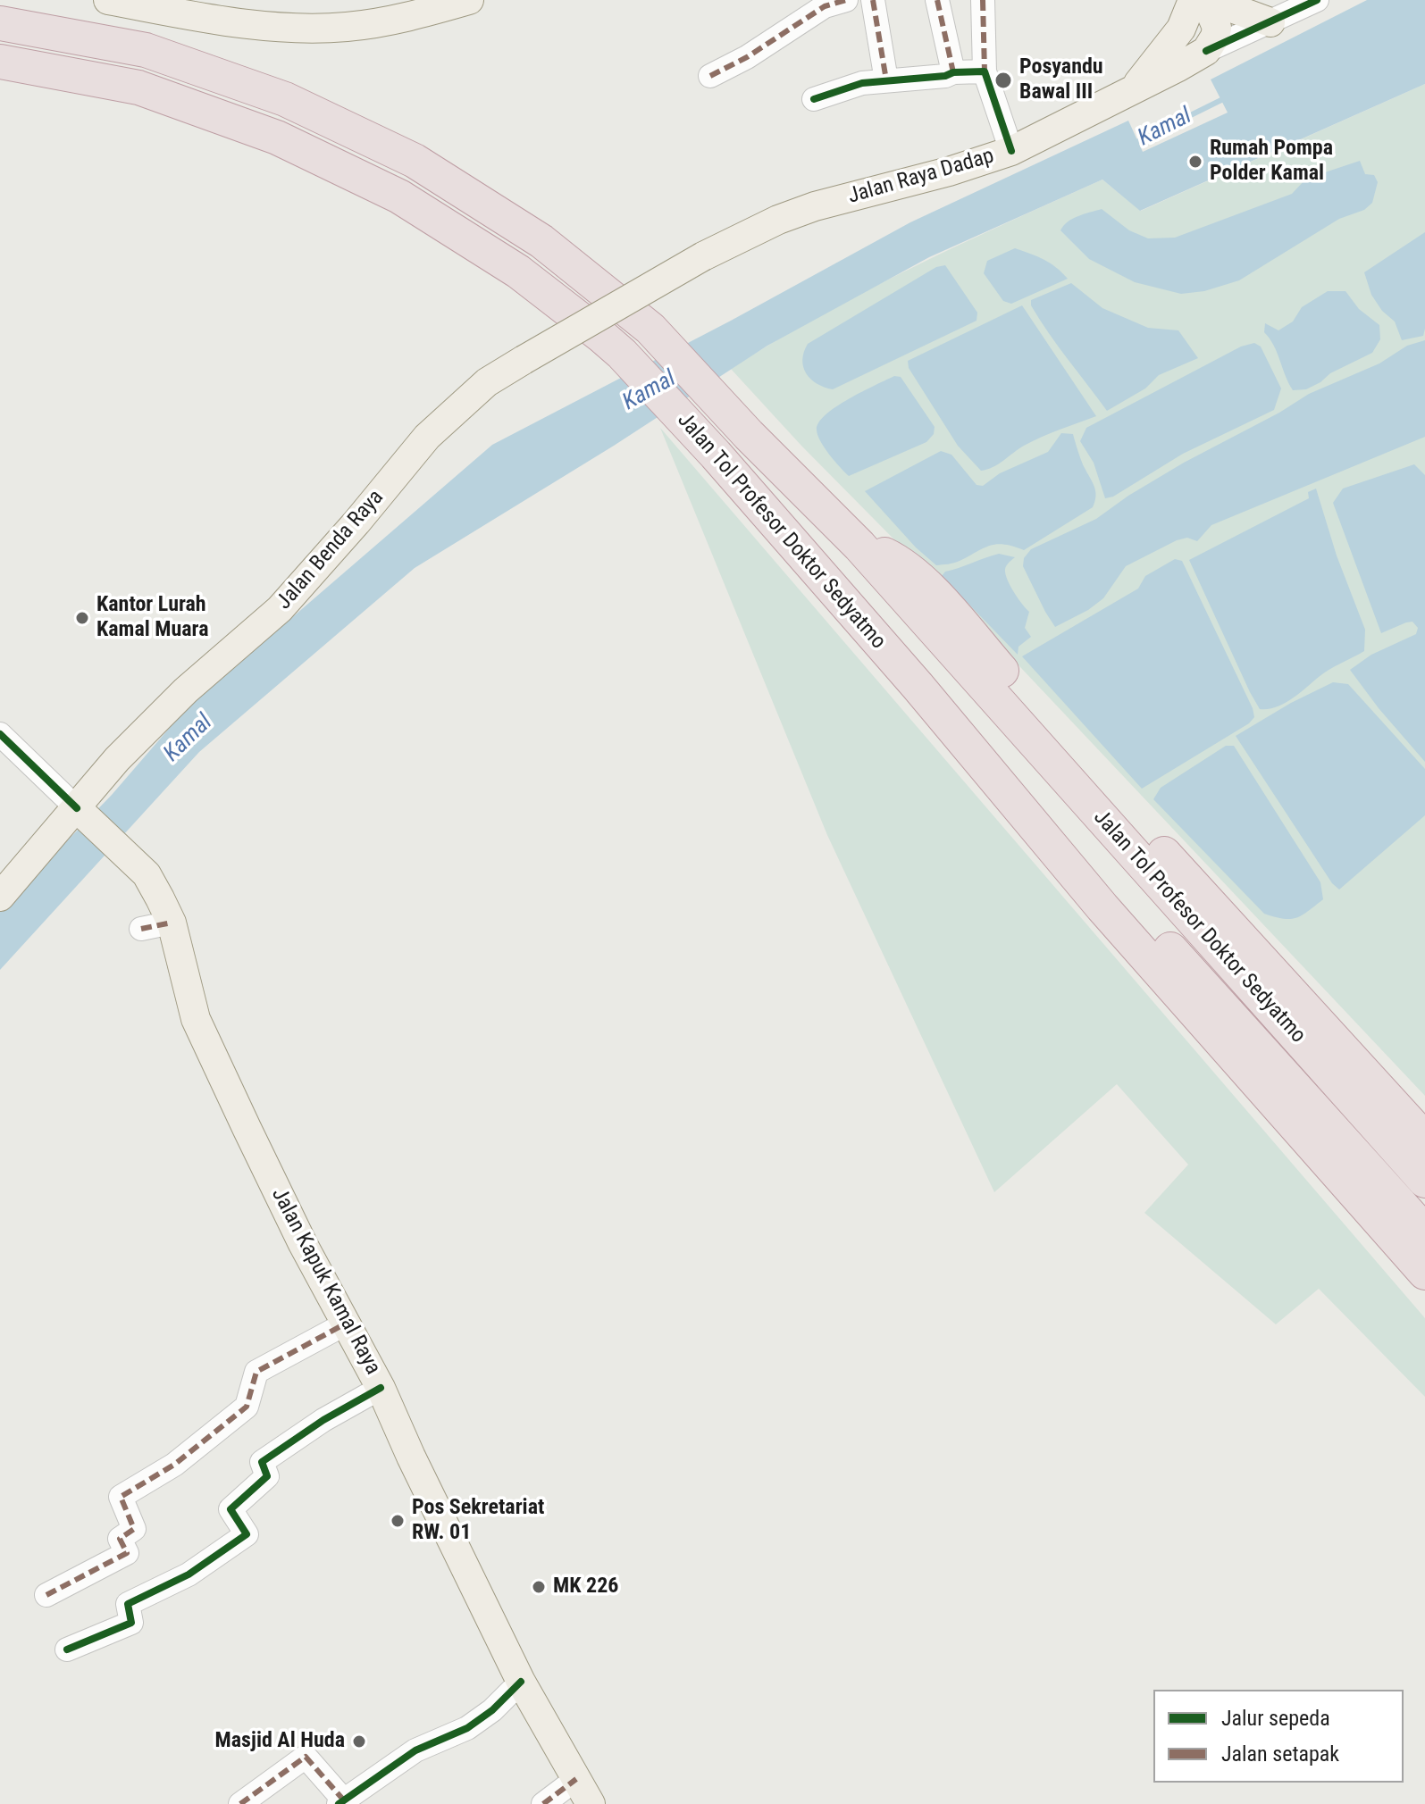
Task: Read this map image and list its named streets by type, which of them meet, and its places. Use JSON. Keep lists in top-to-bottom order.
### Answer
{
  "streets": {
    "highway": ["Jalan Tol Profesor Doktor Sedyatmo"],
    "main road": ["Jalan Raya Dadap", "Jalan Benda Raya", "Jalan Kapuk Kamal Raya"]
  },
  "crossings": [
    ["Jalan Raya Dadap", "Jalan Benda Raya"],
    ["Jalan Benda Raya", "Jalan Kapuk Kamal Raya"]
  ],
  "water": ["Kamal"],
  "places": [
    "Posyandu Bawal III",
    "Rumah Pompa Polder Kamal",
    "Kantor Lurah Kamal Muara",
    "Pos Sekretariat RW. 01",
    "MK 226",
    "Masjid Al Huda"
  ],
  "legend": ["Jalur sepeda", "Jalan setapak"]
}
